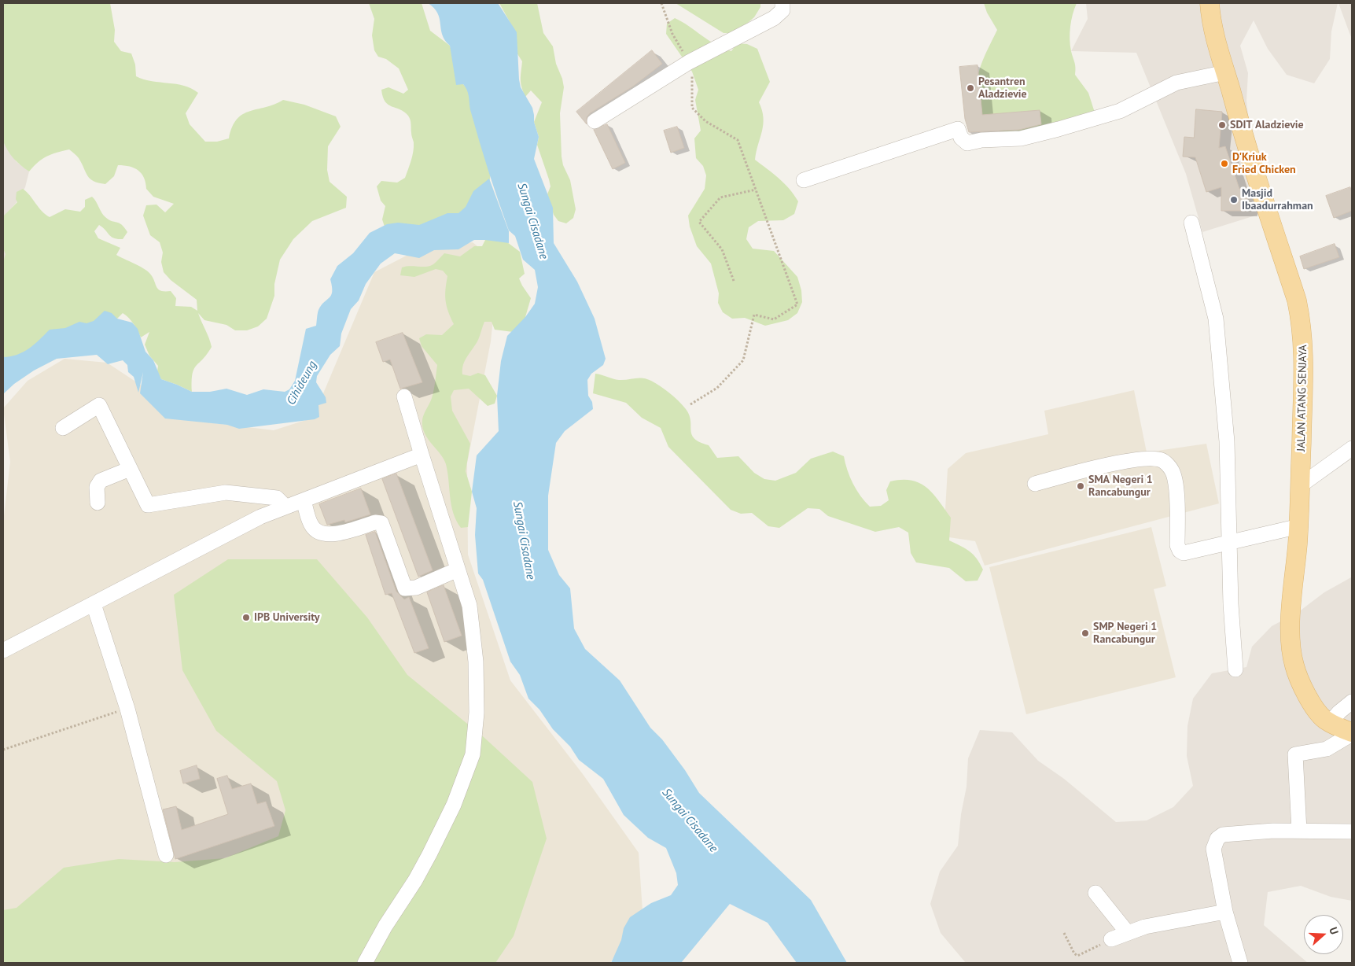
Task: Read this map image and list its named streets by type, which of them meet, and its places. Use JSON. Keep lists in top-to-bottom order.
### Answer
{
  "streets": {
    "main road": ["JALAN ATANG SENJAYA"]
  },
  "water": ["Sungai Cisadane", "Cihideung"],
  "places": [
    "Pesantren Aladzievie",
    "SDIT Aladzievie",
    "D'Kriuk Fried Chicken",
    "Masjid Ibaadurrahman",
    "SMA Negeri 1 Rancabungur",
    "IPB University",
    "SMP Negeri 1 Rancabungur"
  ],
  "north": "right"
}
